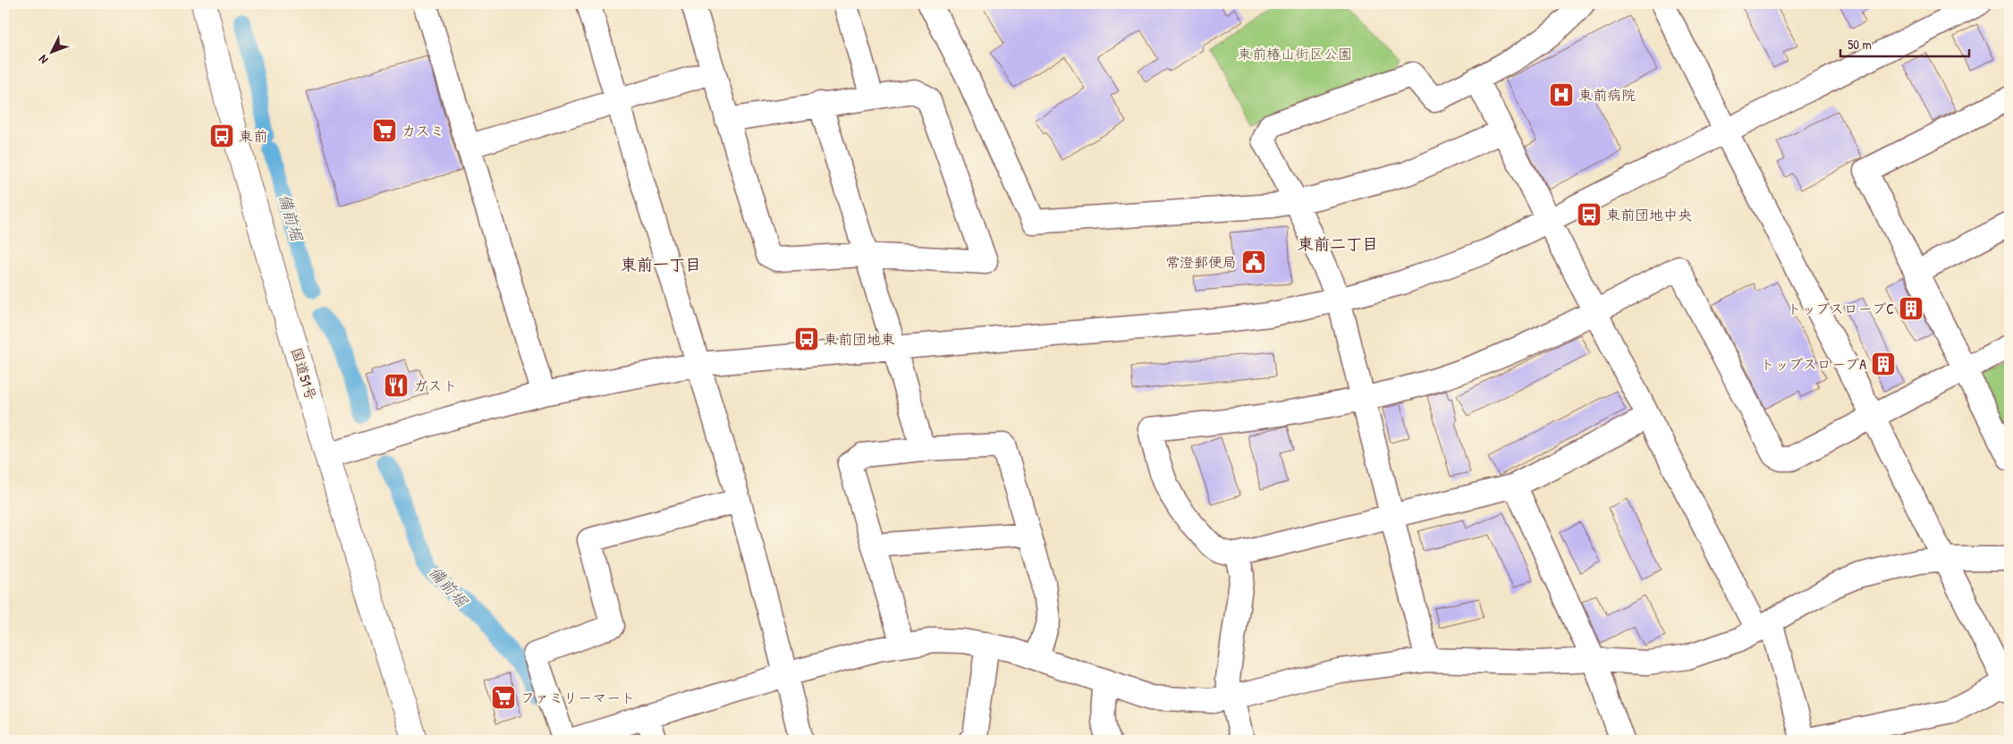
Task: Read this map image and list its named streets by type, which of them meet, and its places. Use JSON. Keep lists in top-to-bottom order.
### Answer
{
  "streets": {
    "highway": ["国道51号"]
  },
  "districts": ["東前二丁目", "東前一丁目"],
  "water": ["備前堀"],
  "parks": ["東前椿山街区公園"],
  "places": {
    "hospital": ["東前病院"],
    "supermarket": ["カスミ", "ファミリーマート"],
    "bus stop": ["東前", "東前団地中央", "東前団地東"],
    "public building": ["常澄郵便局"],
    "building": ["トップスロープC", "トップスロープA"],
    "restaurant": ["ガスト"]
  },
  "scale_bar": "50 m",
  "north": "bottom left"
}
